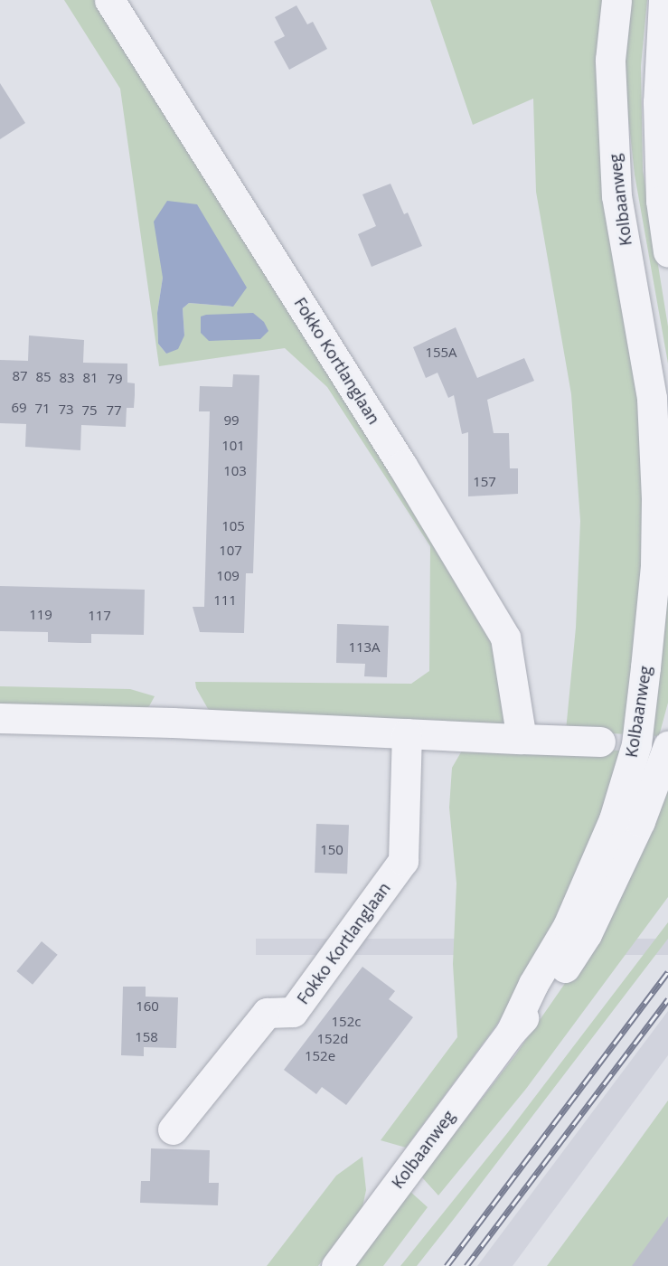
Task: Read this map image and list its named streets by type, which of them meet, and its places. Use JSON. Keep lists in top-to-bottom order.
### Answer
{
  "streets": {
    "street": ["Kolbaanweg", "Fokko Kortlanglaan"]
  },
  "house_numbers": [
    "155A",
    "87",
    "85",
    "83",
    "81",
    "79",
    "69",
    "71",
    "73",
    "75",
    "77",
    "99",
    "101",
    "103",
    "157",
    "105",
    "107",
    "109",
    "111",
    "119",
    "117",
    "113A",
    "150",
    "160",
    "152c",
    "158",
    "152d",
    "152e"
  ]
}
